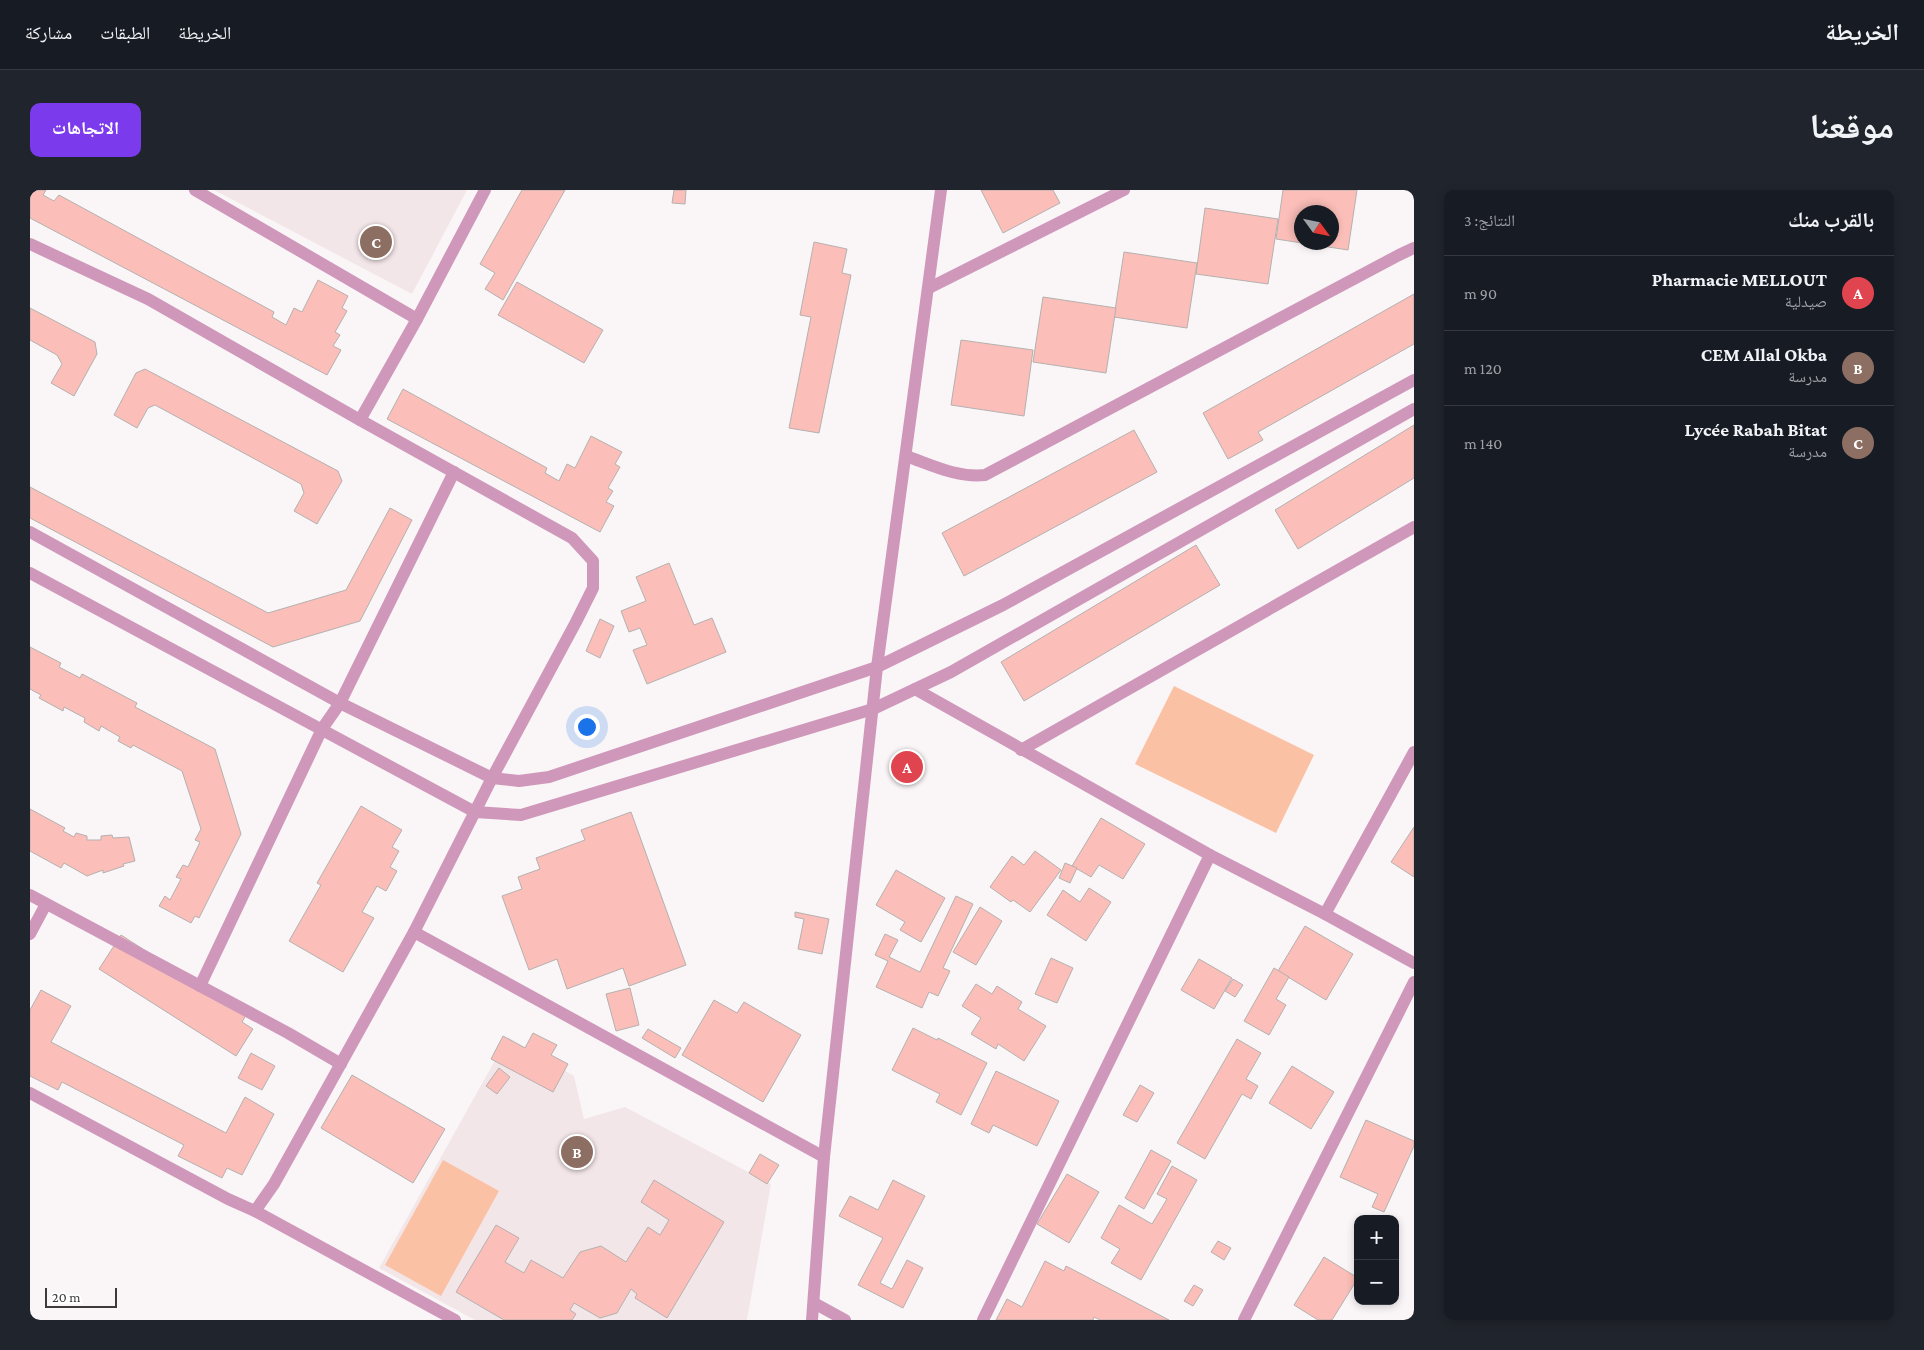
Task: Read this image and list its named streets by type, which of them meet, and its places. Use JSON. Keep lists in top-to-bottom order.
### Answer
{
  "scale_bar": "20 m",
  "north": "bottom right",
  "page": {
    "header": "الخريطة",
    "nav": ["الخريطة", "الطبقات", "مشاركة"],
    "title": "موقعنا",
    "buttons": "الاتجاهات",
    "heading": ["بالقرب منك", "النتائج: 3"],
    "pins": ["C", "A", "B"],
    "list": [
      {
        "mark": "A",
        "name": "Pharmacie MELLOUT",
        "note": "صيدلية",
        "value": "90 m"
      },
      {
        "mark": "B",
        "name": "CEM Allal Okba",
        "note": "مدرسة",
        "value": "120 m"
      },
      {
        "mark": "C",
        "name": "Lycée Rabah Bitat",
        "note": "مدرسة",
        "value": "140 m"
      }
    ],
    "map_buttons": ["+", "−"],
    "scale": "20 m"
  }
}
